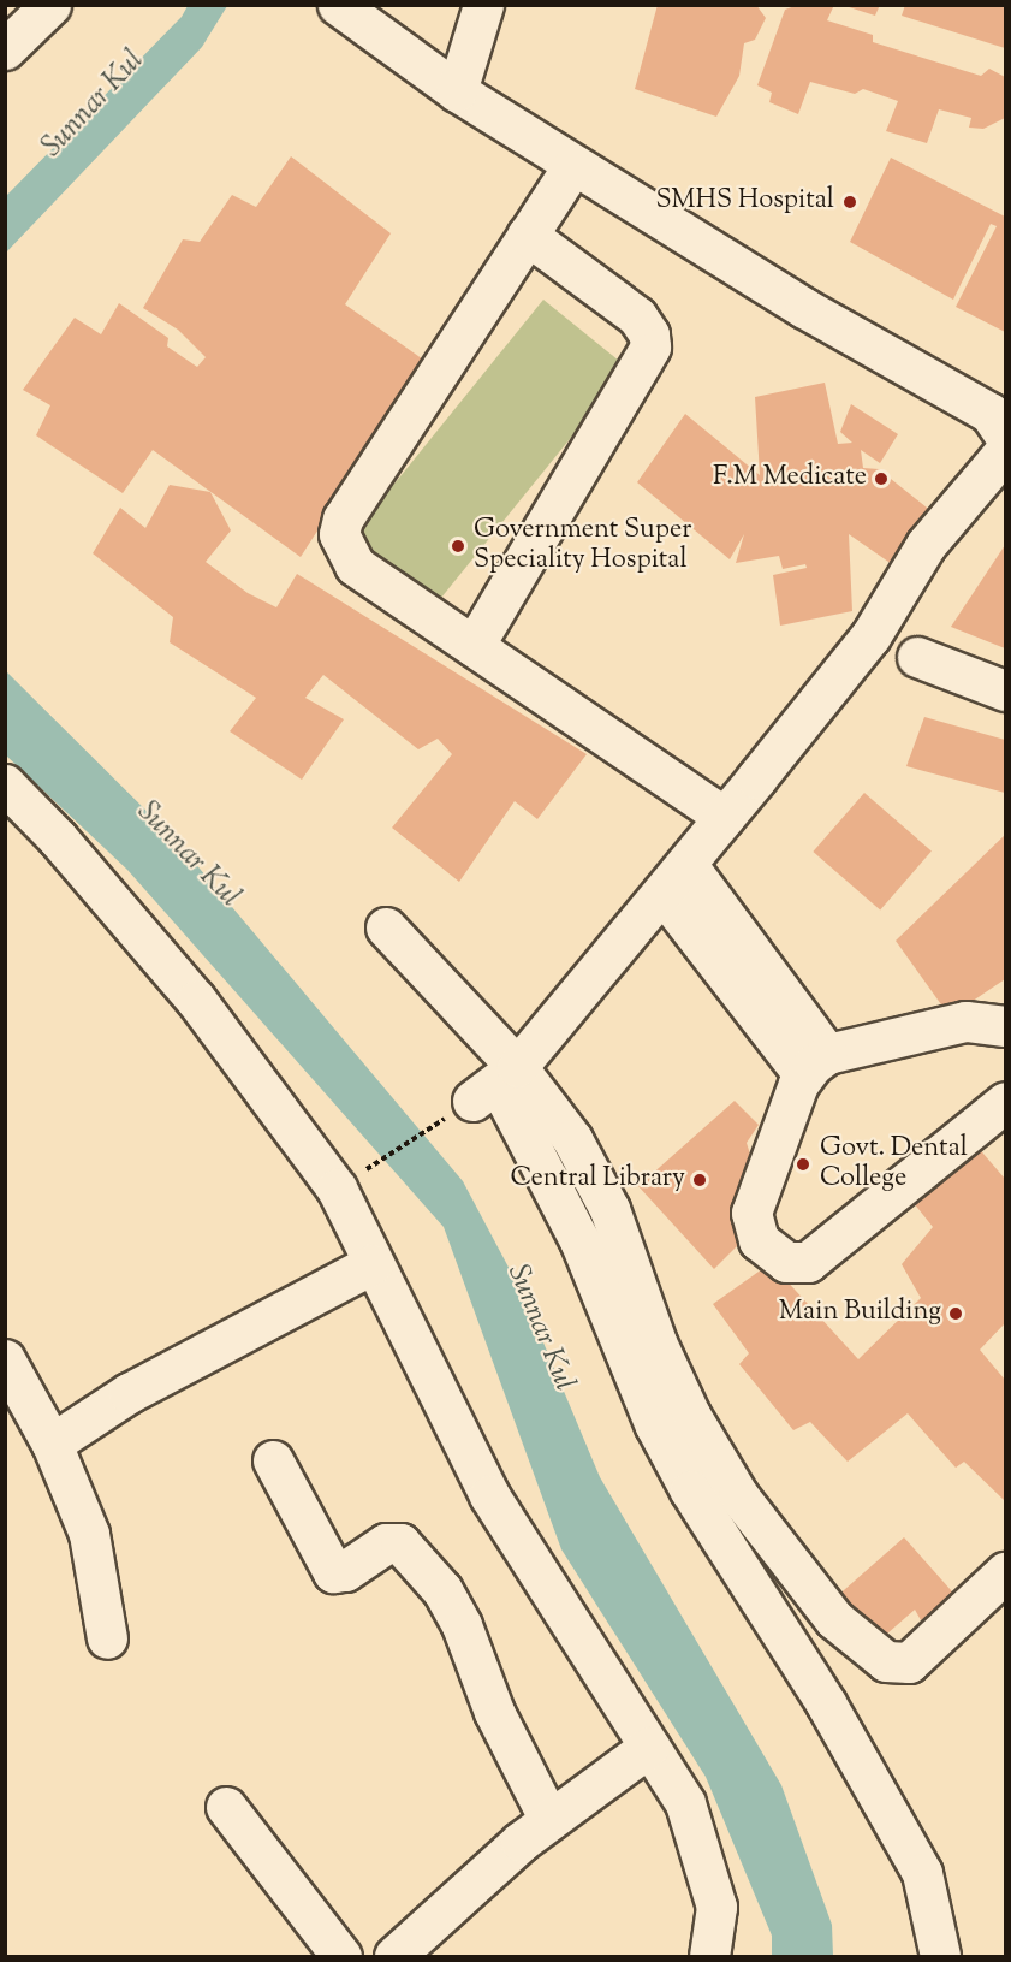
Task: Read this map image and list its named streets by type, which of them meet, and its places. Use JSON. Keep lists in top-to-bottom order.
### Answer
{
  "water": ["Sunnar Kul"],
  "places": [
    "SMHS Hospital",
    "F.M Medicate",
    "Government Super Speciality Hospital",
    "Govt. Dental College",
    "Central Library",
    "Main Building"
  ]
}
